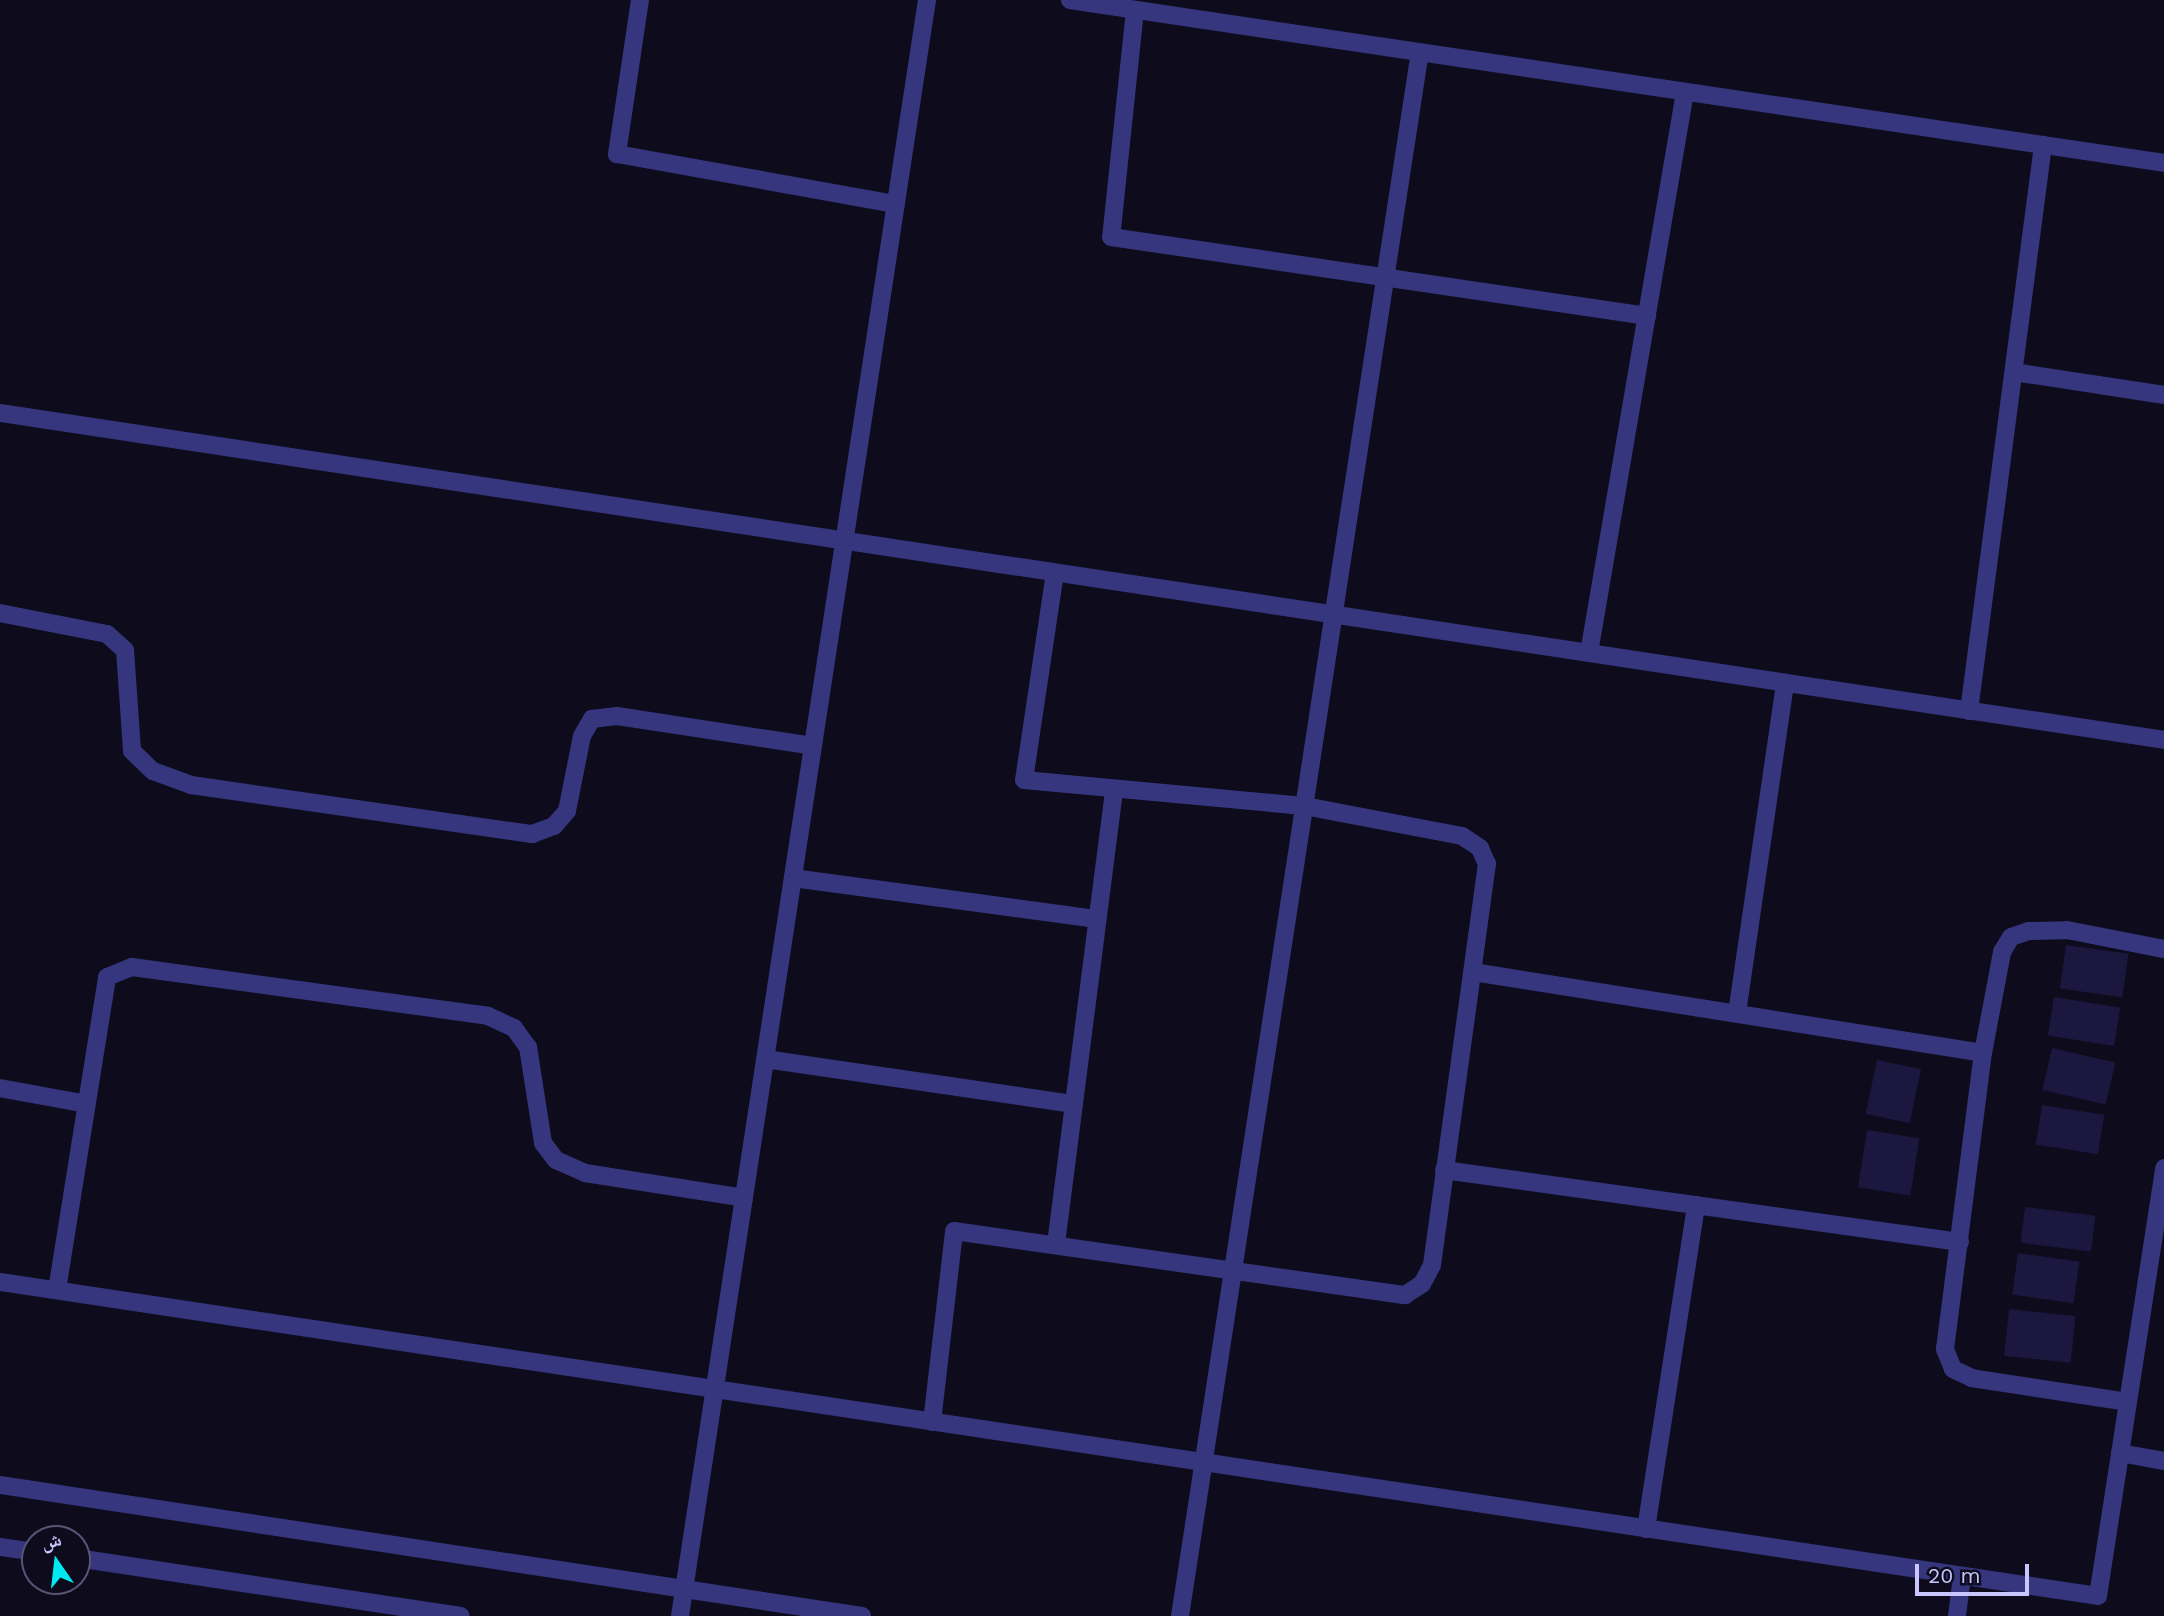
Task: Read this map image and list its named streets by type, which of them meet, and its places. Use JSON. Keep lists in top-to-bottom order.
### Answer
{
  "scale_bar": "20 m",
  "north": "top"
}
